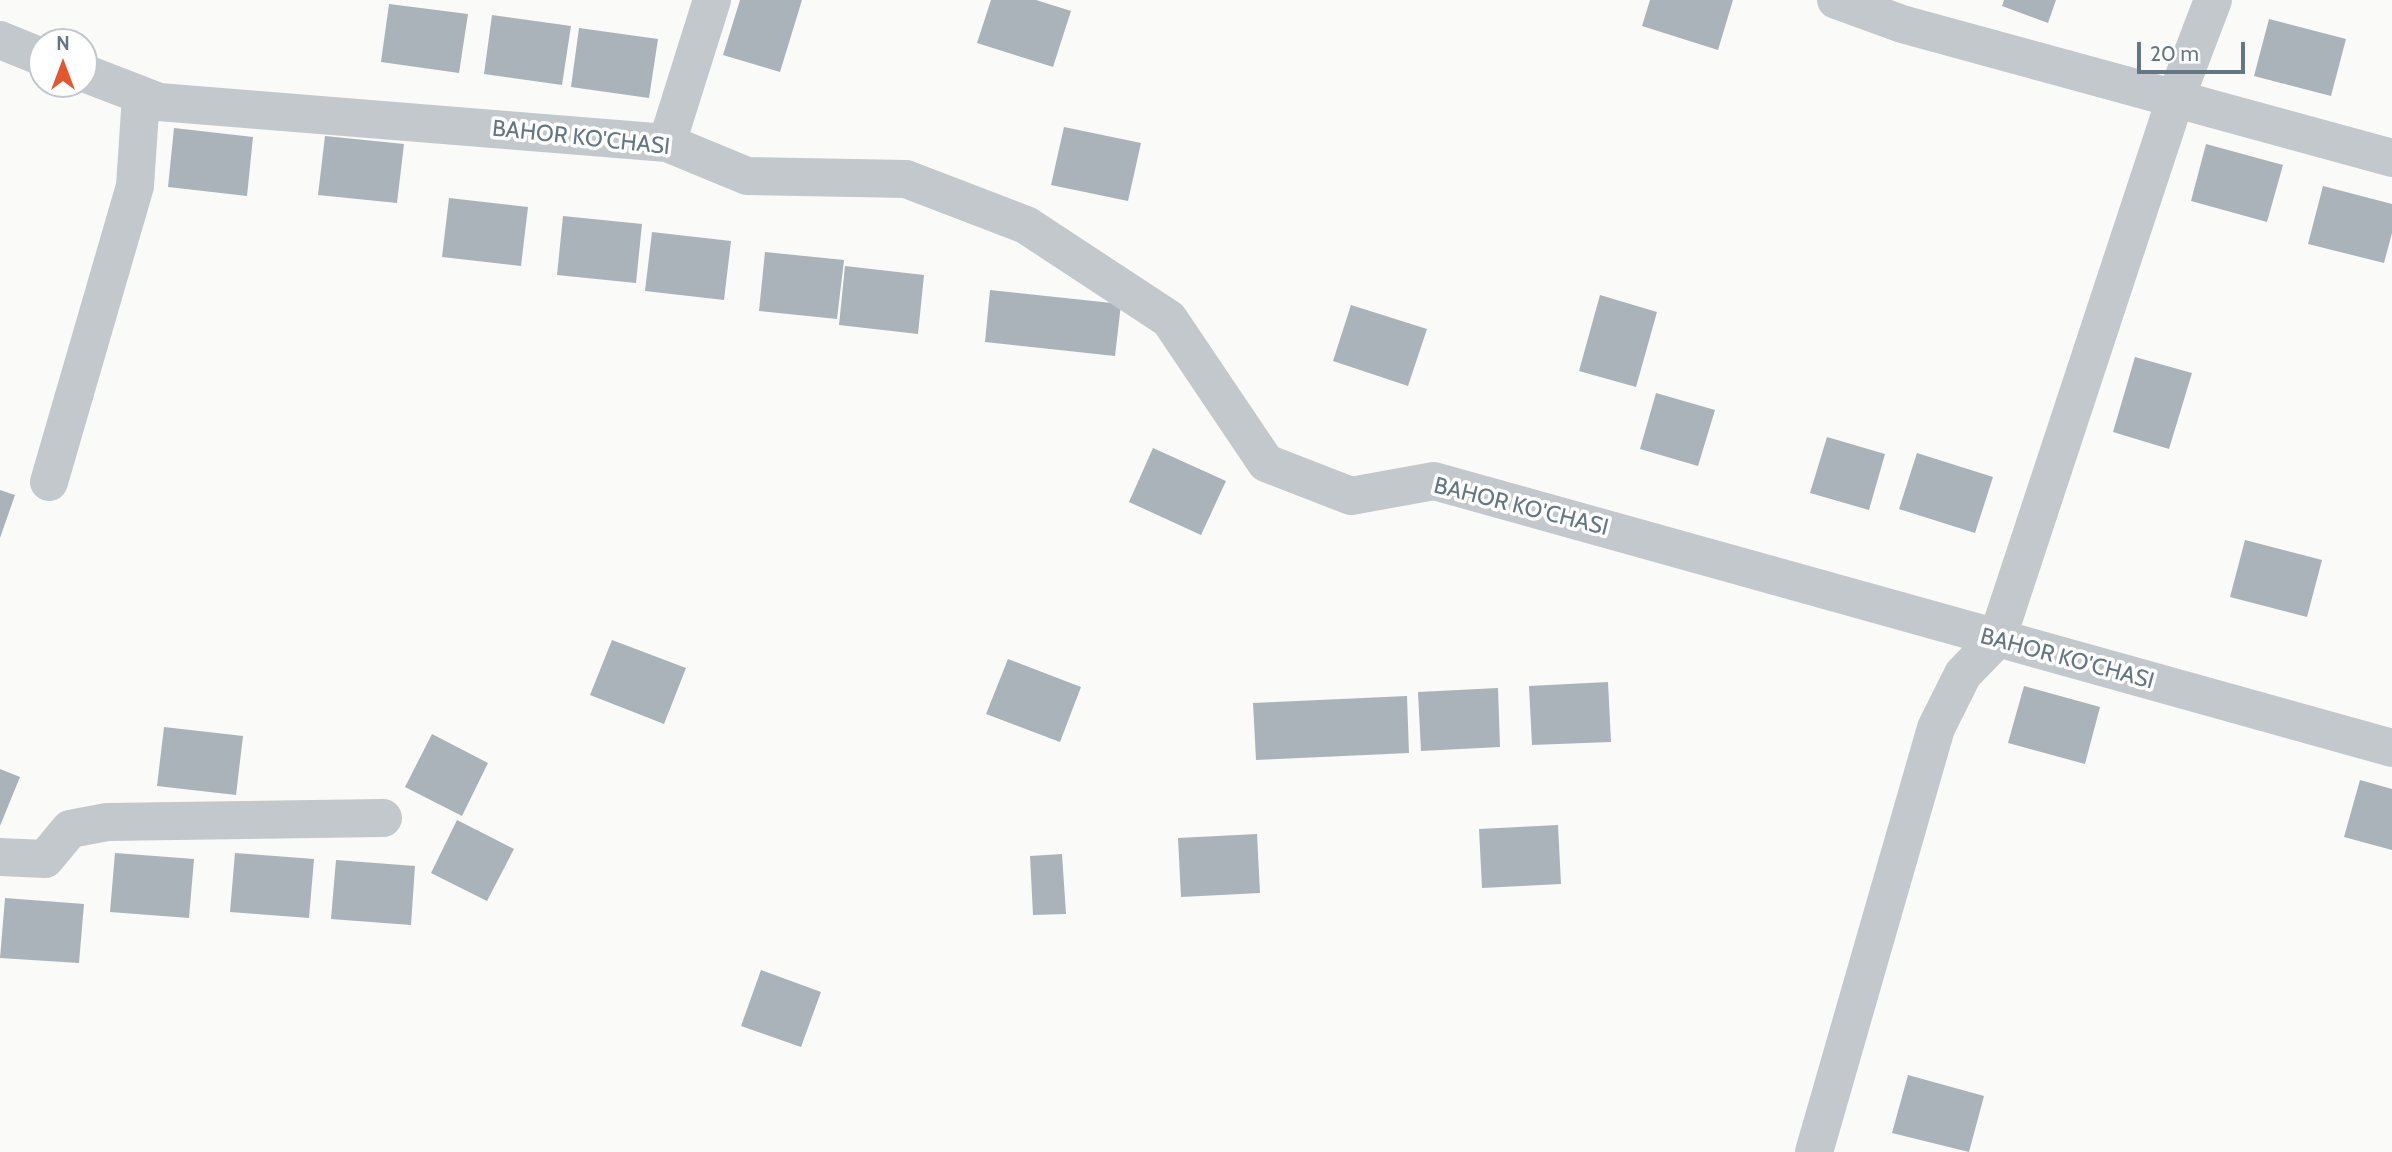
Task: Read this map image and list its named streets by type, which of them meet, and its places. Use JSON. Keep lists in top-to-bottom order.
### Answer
{
  "streets": {
    "street": ["BAHOR KO'CHASI"]
  },
  "scale_bar": "20 m",
  "north": "top"
}
